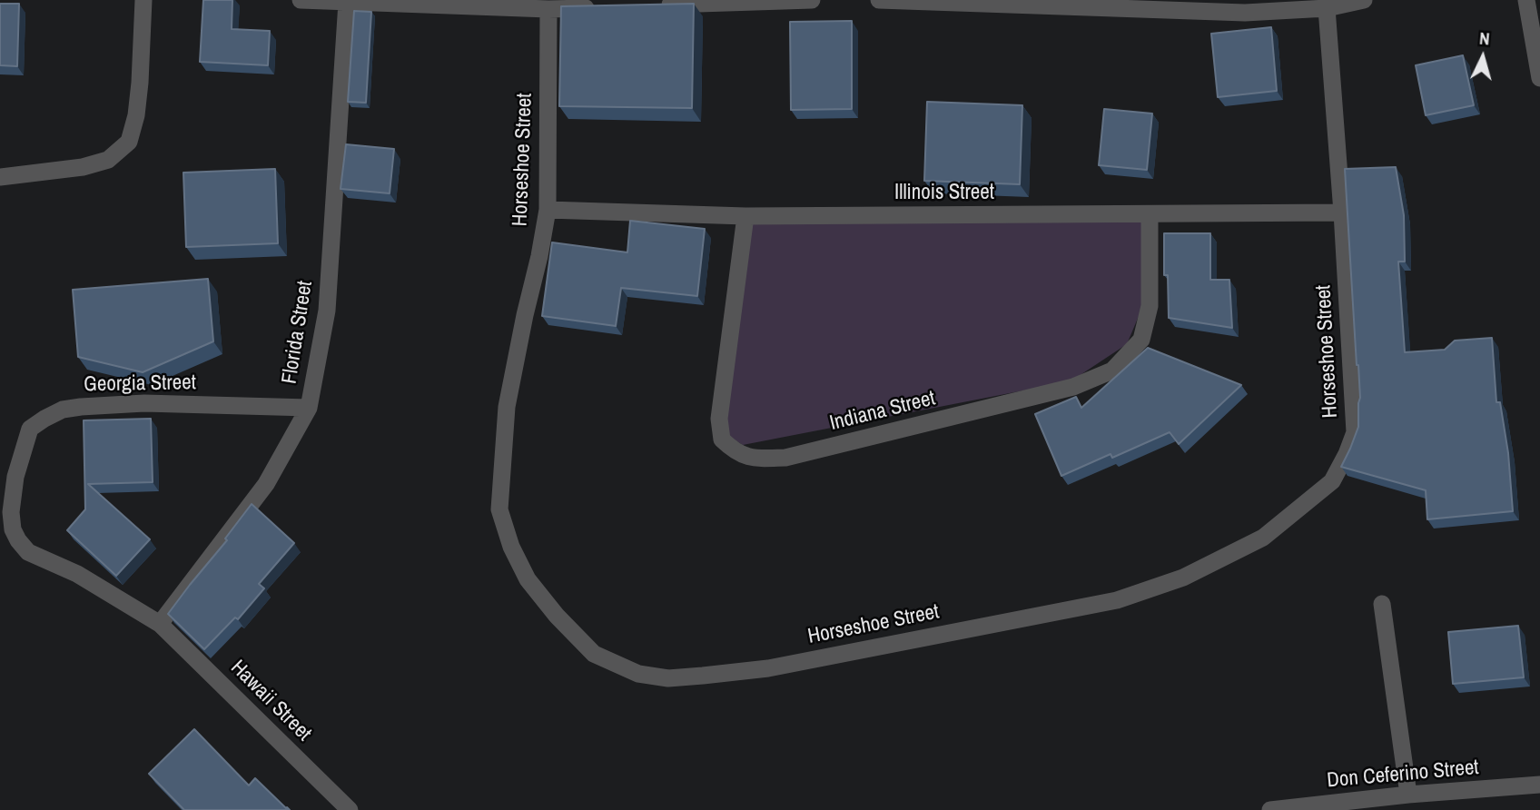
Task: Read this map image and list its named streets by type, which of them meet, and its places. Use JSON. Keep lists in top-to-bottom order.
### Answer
{
  "streets": {
    "street": [
      "Horseshoe Street",
      "Illinois Street",
      "Florida Street",
      "Georgia Street",
      "Indiana Street",
      "Hawaii Street",
      "Don Ceferino Street"
    ]
  },
  "crossings": [
    ["Horseshoe Street", "Illinois Street"],
    ["Illinois Street", "Indiana Street"],
    ["Florida Street", "Georgia Street"],
    ["Florida Street", "Hawaii Street"],
    ["Georgia Street", "Hawaii Street"]
  ],
  "north": "top"
}
